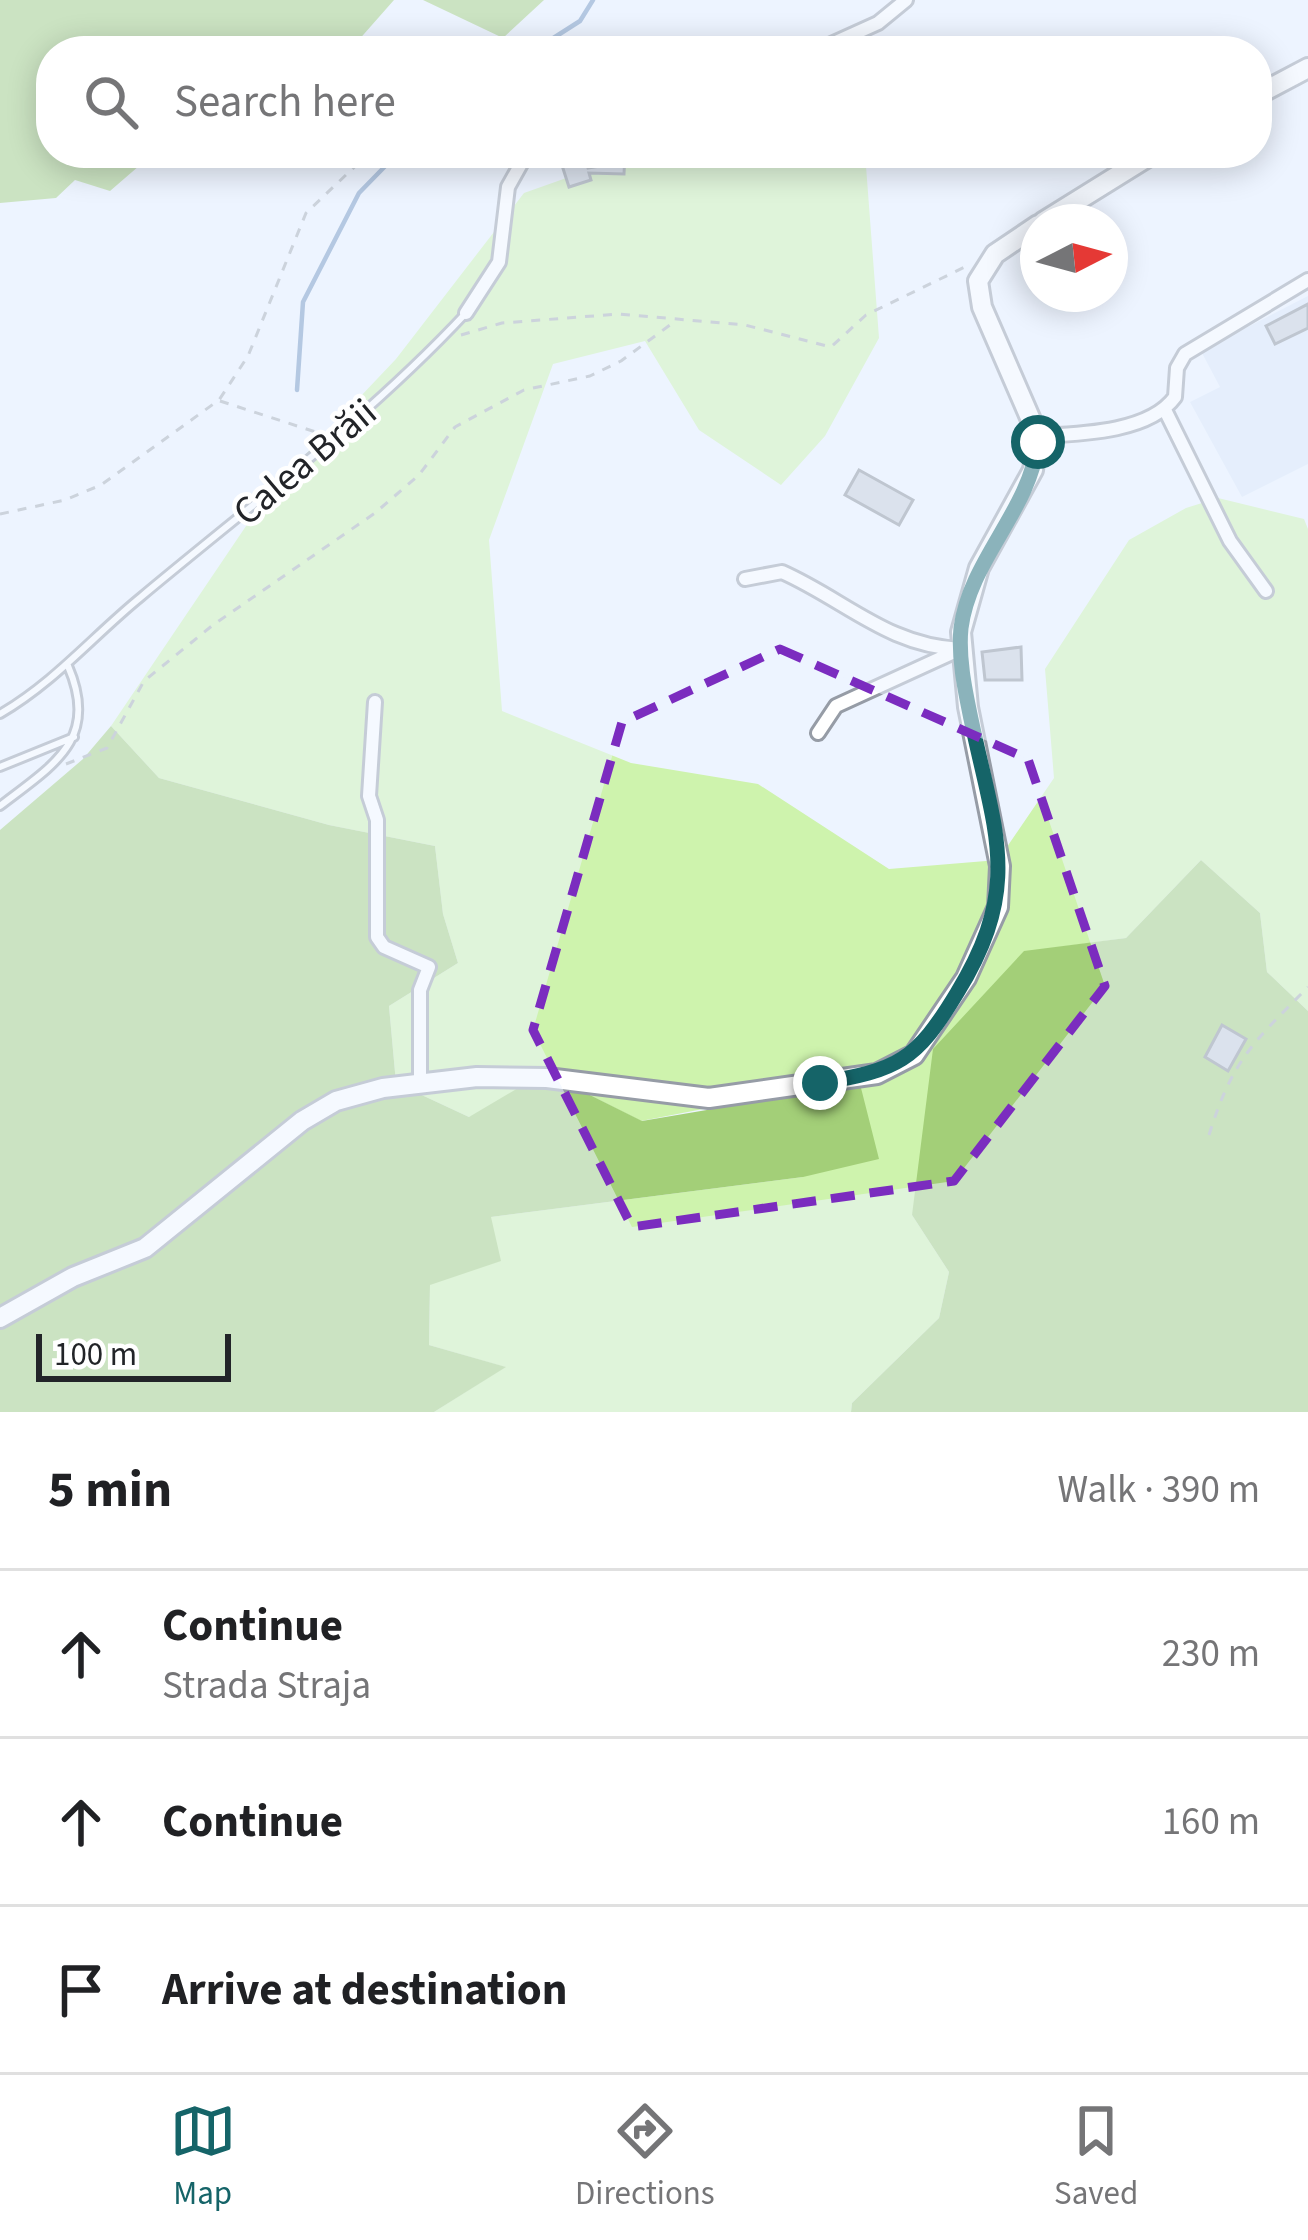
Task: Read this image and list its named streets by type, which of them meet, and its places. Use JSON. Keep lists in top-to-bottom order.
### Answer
{
  "streets": {
    "street": ["Calea Brăii"]
  },
  "scale_bar": "100 m",
  "north": "right",
  "page": {
    "search": "Search here",
    "scale": "100 m",
    "heading": ["5 min", "Walk · 390 m"],
    "list": [
      ["Continue", "Strada Straja", "230 m"],
      ["Continue", "160 m"],
      "Arrive at destination"
    ],
    "nav": ["Map", "Directions", "Saved"]
  }
}
